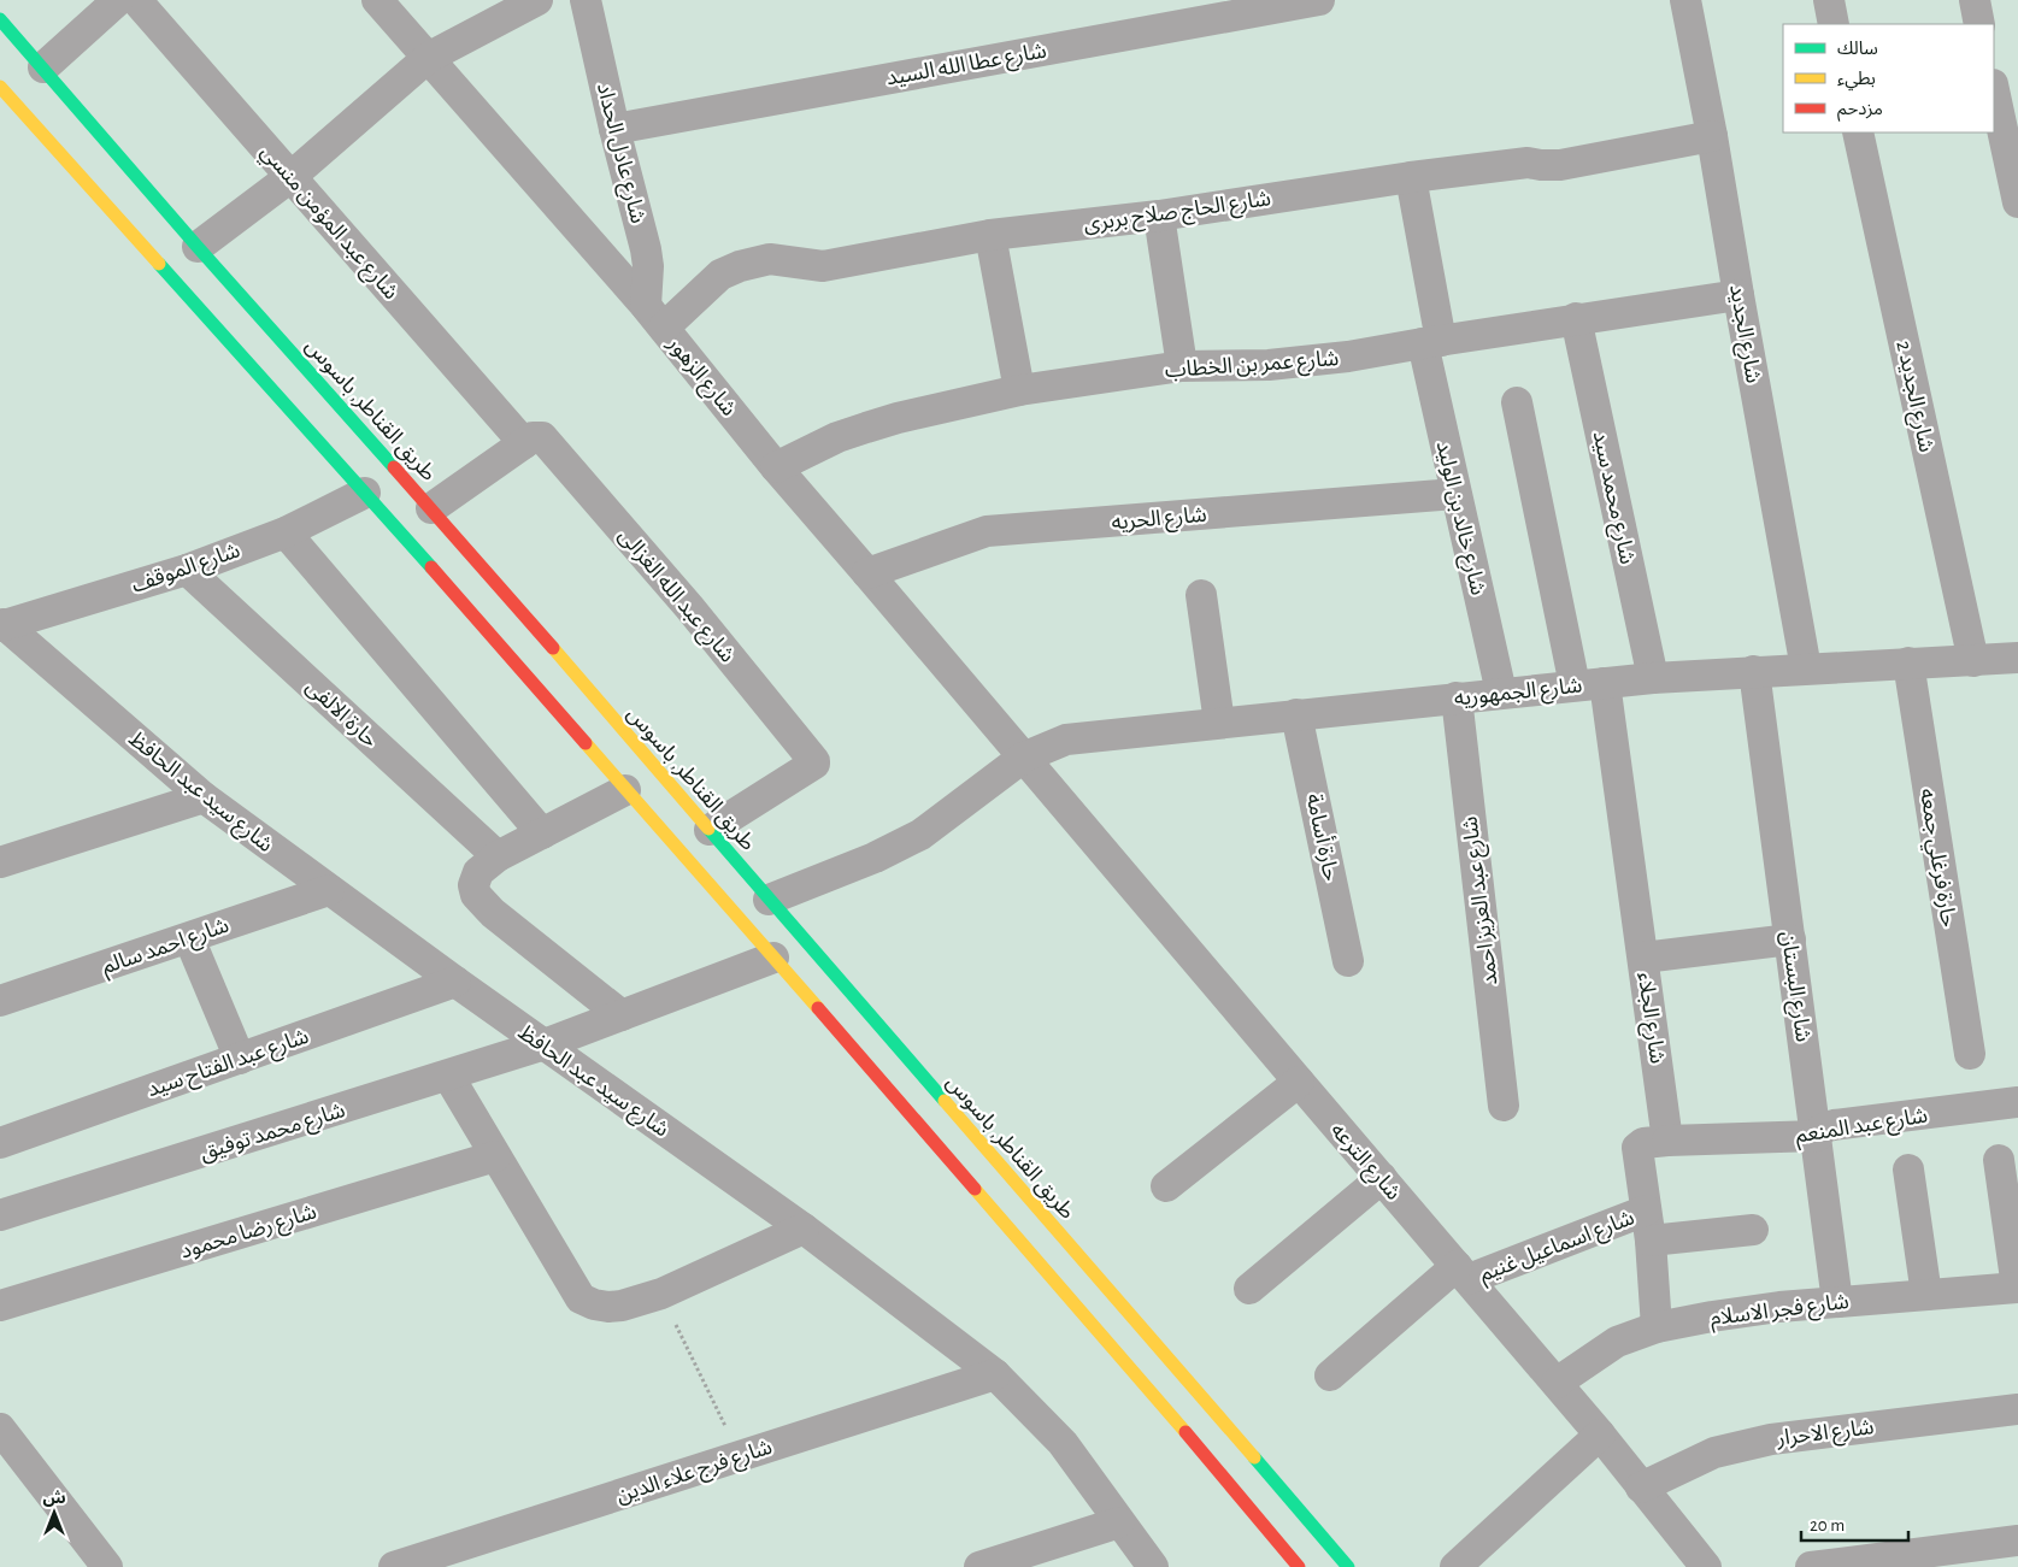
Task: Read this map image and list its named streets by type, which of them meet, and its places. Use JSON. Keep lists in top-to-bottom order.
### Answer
{
  "streets": {
    "main road": ["طريق القناطر, باسوس"],
    "street": [
      "شارع عطا الله السيد",
      "شارع عادل الحداد",
      "شارع الحاج صلاح بربرى",
      "شارع عبد المؤمن منسي",
      "شارع الجديد",
      "شارع عمر بن الخطاب",
      "شارع الزهور",
      "شارع الجديد 2",
      "شارع محمد سيد",
      "شارع الحريه",
      "شارع خالد بن الوليد",
      "شارع الموقف",
      "شارع عبد الله الغزالى",
      "شارع الجمهوريه",
      "حارة الالفى",
      "شارع سيد عبد الحافظ",
      "حارة أسامة",
      "حارة فرغلي جمعه",
      "شارع عبد العزيز احمد",
      "شارع احمد سالم",
      "شارع البستان",
      "شارع الجلاء",
      "شارع عبد الفتاح سيد",
      "شارع عبد المنعم",
      "شارع محمد توفيق",
      "شارع الترعه",
      "شارع رضا محمود",
      "شارع اسماعيل غنيم",
      "شارع فجر الاسلام",
      "شارع الاحرار",
      "شارع فرج علاء الدين"
    ]
  },
  "crossings": [
    ["شارع عطا الله السيد", "شارع عادل الحداد"],
    ["شارع عادل الحداد", "شارع الحاج صلاح بربرى"],
    ["شارع عادل الحداد", "شارع الزهور"],
    ["شارع الحاج صلاح بربرى", "شارع الجديد"],
    ["شارع الحاج صلاح بربرى", "شارع الزهور"],
    ["شارع الحاج صلاح بربرى", "شارع خالد بن الوليد"],
    ["شارع عبد المؤمن منسي", "شارع عبد الله الغزالى"],
    ["شارع الجديد", "شارع عمر بن الخطاب"],
    ["شارع الجديد", "شارع الجمهوريه"],
    ["شارع عمر بن الخطاب", "شارع الزهور"],
    ["شارع عمر بن الخطاب", "شارع محمد سيد"],
    ["شارع عمر بن الخطاب", "شارع خالد بن الوليد"],
    ["شارع الزهور", "شارع الحريه"],
    ["شارع الزهور", "شارع الجمهوريه"],
    ["شارع الزهور", "شارع الترعه"],
    ["شارع الجديد 2", "شارع الجمهوريه"],
    ["طريق القناطر, باسوس", "شارع عبد الله الغزالى"],
    ["طريق القناطر, باسوس", "شارع الجمهوريه"],
    ["شارع محمد سيد", "شارع الجمهوريه"],
    ["شارع الحريه", "شارع خالد بن الوليد"],
    ["شارع خالد بن الوليد", "شارع الجمهوريه"],
    ["شارع الموقف", "حارة الالفى"],
    ["شارع الموقف", "شارع سيد عبد الحافظ"],
    ["شارع الجمهوريه", "حارة أسامة"],
    ["شارع الجمهوريه", "حارة فرغلي جمعه"],
    ["شارع الجمهوريه", "شارع عبد العزيز احمد"],
    ["شارع الجمهوريه", "شارع البستان"],
    ["شارع الجمهوريه", "شارع الجلاء"],
    ["شارع الجمهوريه", "شارع الترعه"],
    ["شارع سيد عبد الحافظ", "شارع احمد سالم"],
    ["شارع سيد عبد الحافظ", "شارع عبد الفتاح سيد"],
    ["شارع سيد عبد الحافظ", "شارع محمد توفيق"],
    ["شارع سيد عبد الحافظ", "شارع فرج علاء الدين"],
    ["شارع البستان", "شارع عبد المنعم"],
    ["شارع البستان", "شارع فجر الاسلام"],
    ["شارع الجلاء", "شارع عبد المنعم"],
    ["شارع الترعه", "شارع اسماعيل غنيم"],
    ["شارع الترعه", "شارع فجر الاسلام"],
    ["شارع الترعه", "شارع الاحرار"]
  ],
  "legend": ["سالك", "بطيء", "مزدحم"],
  "scale_bar": "20 m",
  "north": "top"
}
